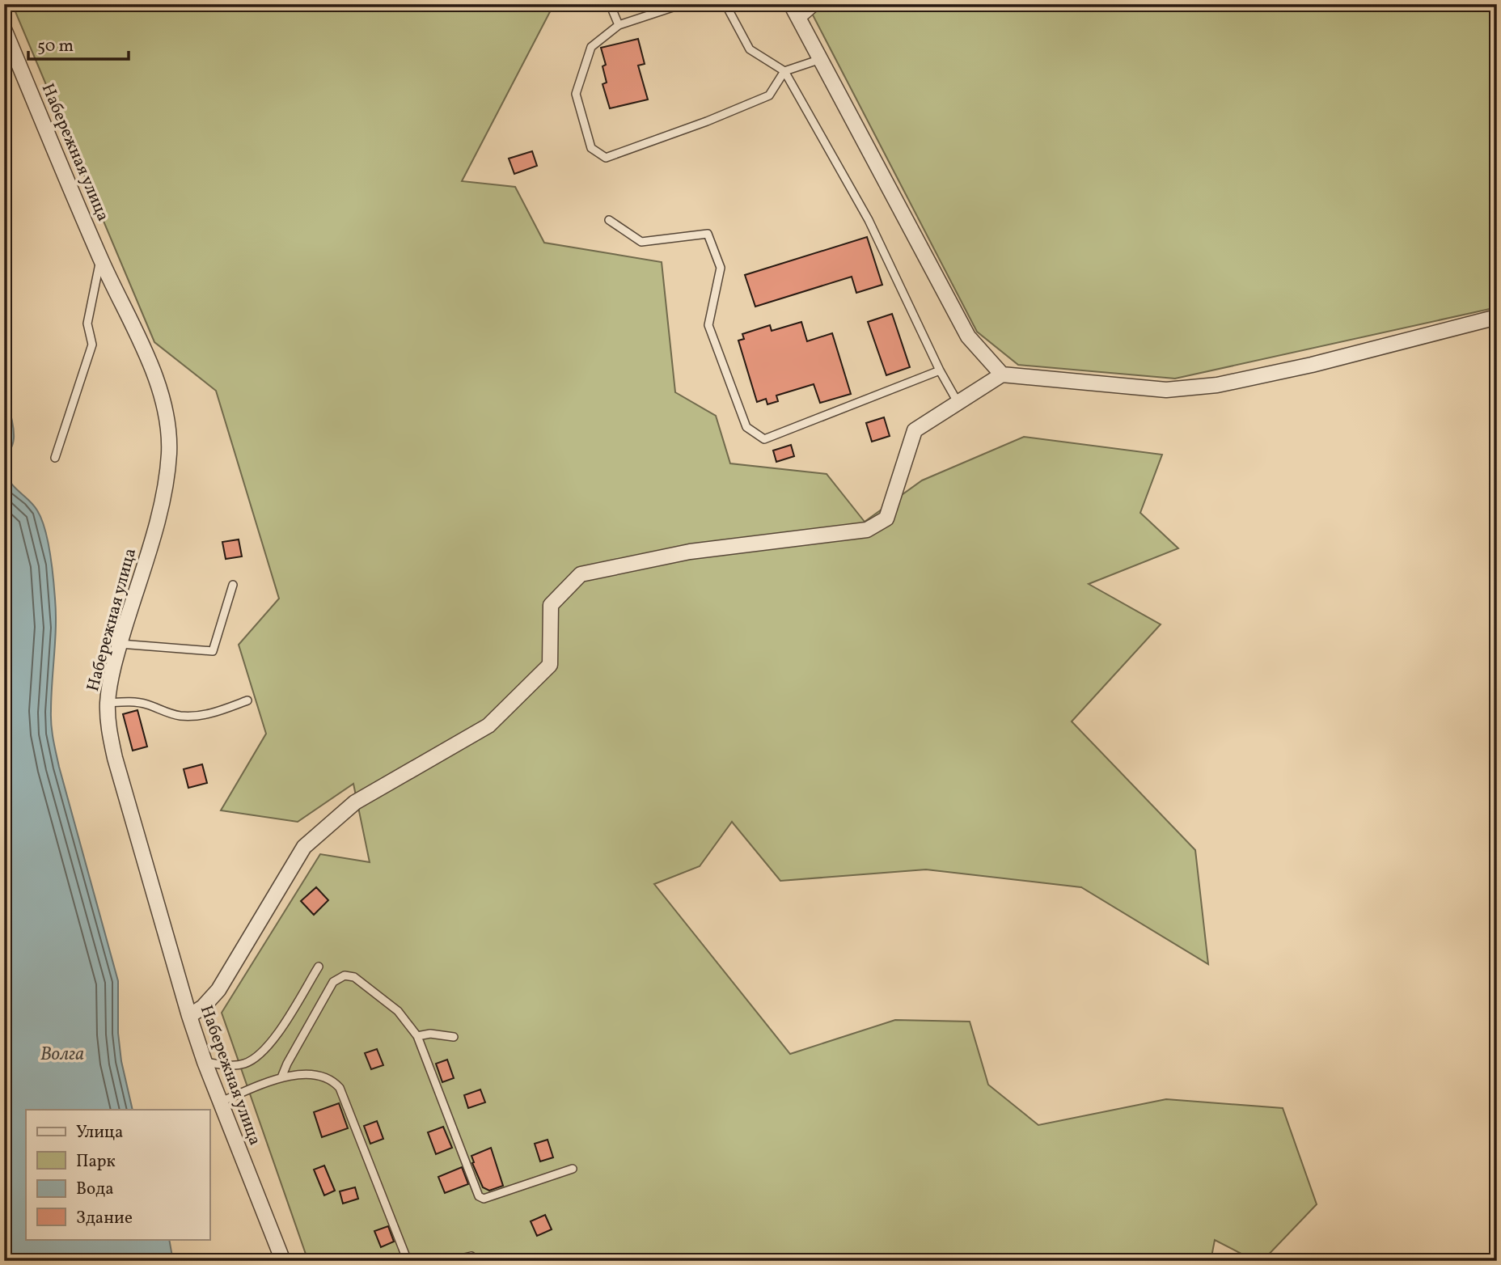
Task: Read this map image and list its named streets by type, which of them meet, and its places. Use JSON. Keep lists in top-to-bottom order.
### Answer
{
  "streets": {
    "street": ["Набережная улица"]
  },
  "water": ["Волга"],
  "legend": [
    "Улица",
    "Парк",
    "Вода",
    "Здание"
  ],
  "scale_bar": "50 m"
}
